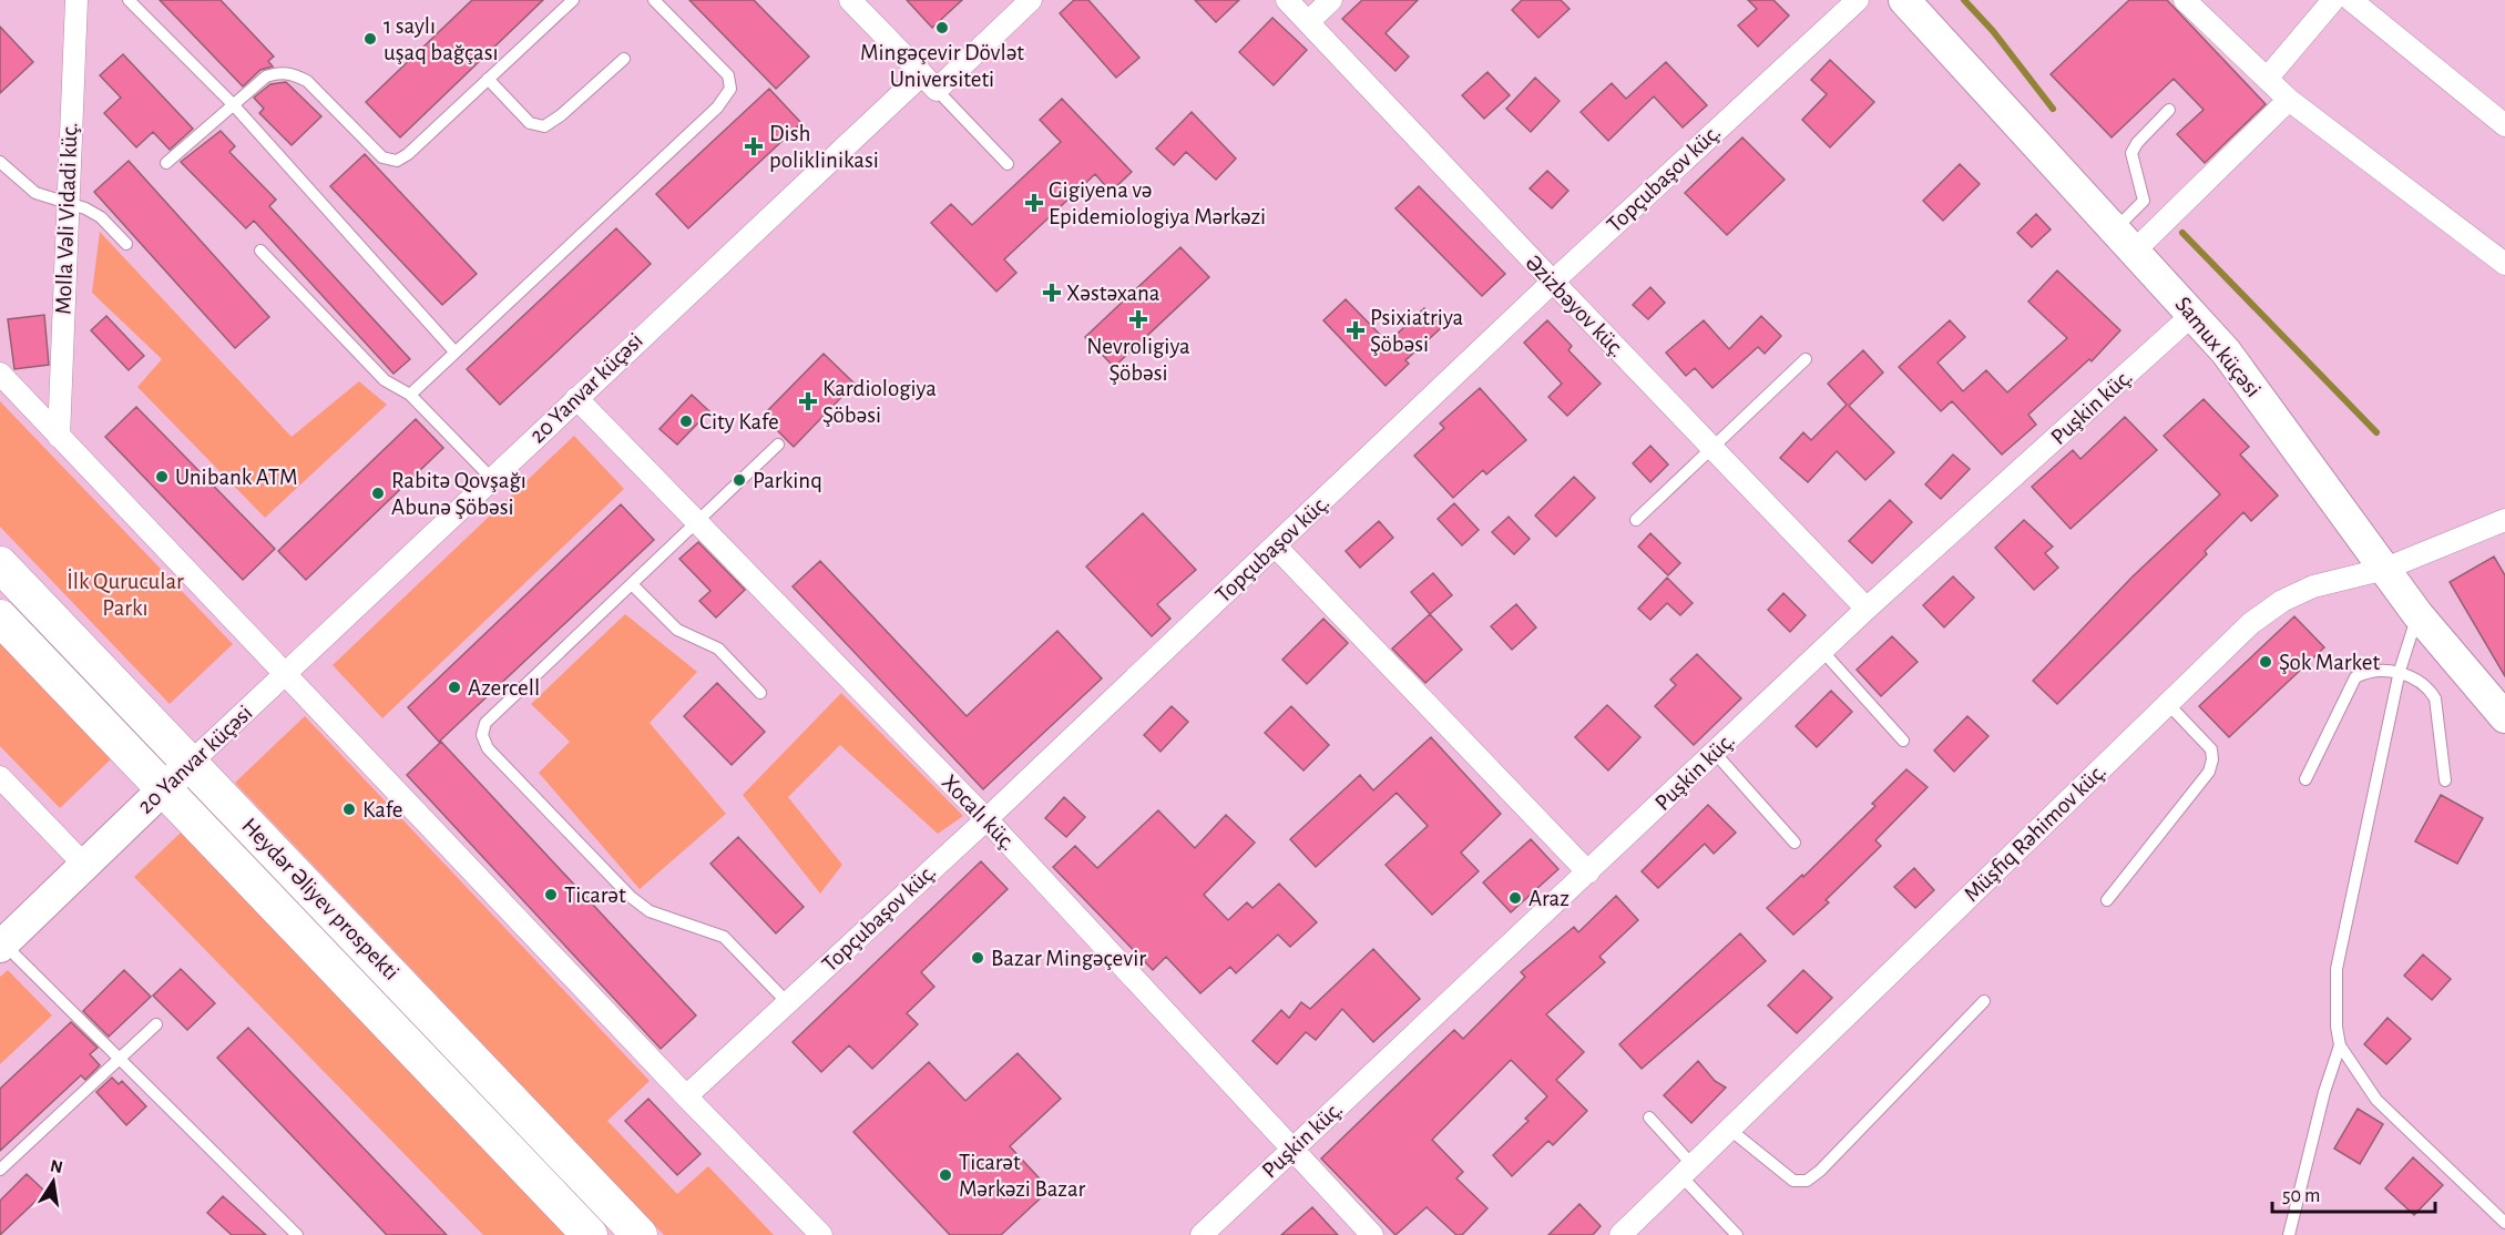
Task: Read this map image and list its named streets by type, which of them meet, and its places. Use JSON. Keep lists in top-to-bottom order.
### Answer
{
  "streets": {
    "main road": ["Samux küçəsi", "20 Yanvar küçəsi", "Heydər Əliyev prospekti"],
    "street": [
      "Topçubaşov küç.",
      "Molla Vəli Vidadi küç.",
      "Əzizbəyov küç.",
      "Puşkin küç.",
      "Xocalı küç.",
      "Müşfiq Rəhimov küç."
    ]
  },
  "crossings": [
    ["Topçubaşov küç.", "Əzizbəyov küç."],
    ["Topçubaşov küç.", "Xocalı küç."],
    ["Əzizbəyov küç.", "Puşkin küç."],
    ["Samux küçəsi", "Puşkin küç."],
    ["Samux küçəsi", "Müşfiq Rəhimov küç."],
    ["20 Yanvar küçəsi", "Xocalı küç."],
    ["20 Yanvar küçəsi", "Heydər Əliyev prospekti"],
    ["Puşkin küç.", "Xocalı küç."]
  ],
  "parks": ["İlk Qurucular Parkı"],
  "places": {
    "other": [
      "Mingəçevir Dövlət Universiteti",
      "1 saylı uşaq bağçası",
      "City Kafe",
      "Unibank ATM",
      "Parkinq",
      "Rabitə Qovşağı Abunə Şöbəsi",
      "Şok Market",
      "Azercell",
      "Kafe",
      "Ticarət",
      "Araz",
      "Bazar Mingəçevir",
      "Ticarət Mərkəzi Bazar"
    ],
    "health": [
      "Dish poliklinikasi",
      "Gigiyena və Epidemiologiya Mərkəzi",
      "Xəstəxana",
      "Nevroligiya Şöbəsi",
      "Psixiatriya Şöbəsi",
      "Kardiologiya Şöbəsi"
    ]
  },
  "scale_bar": "50 m",
  "north": "top"
}
